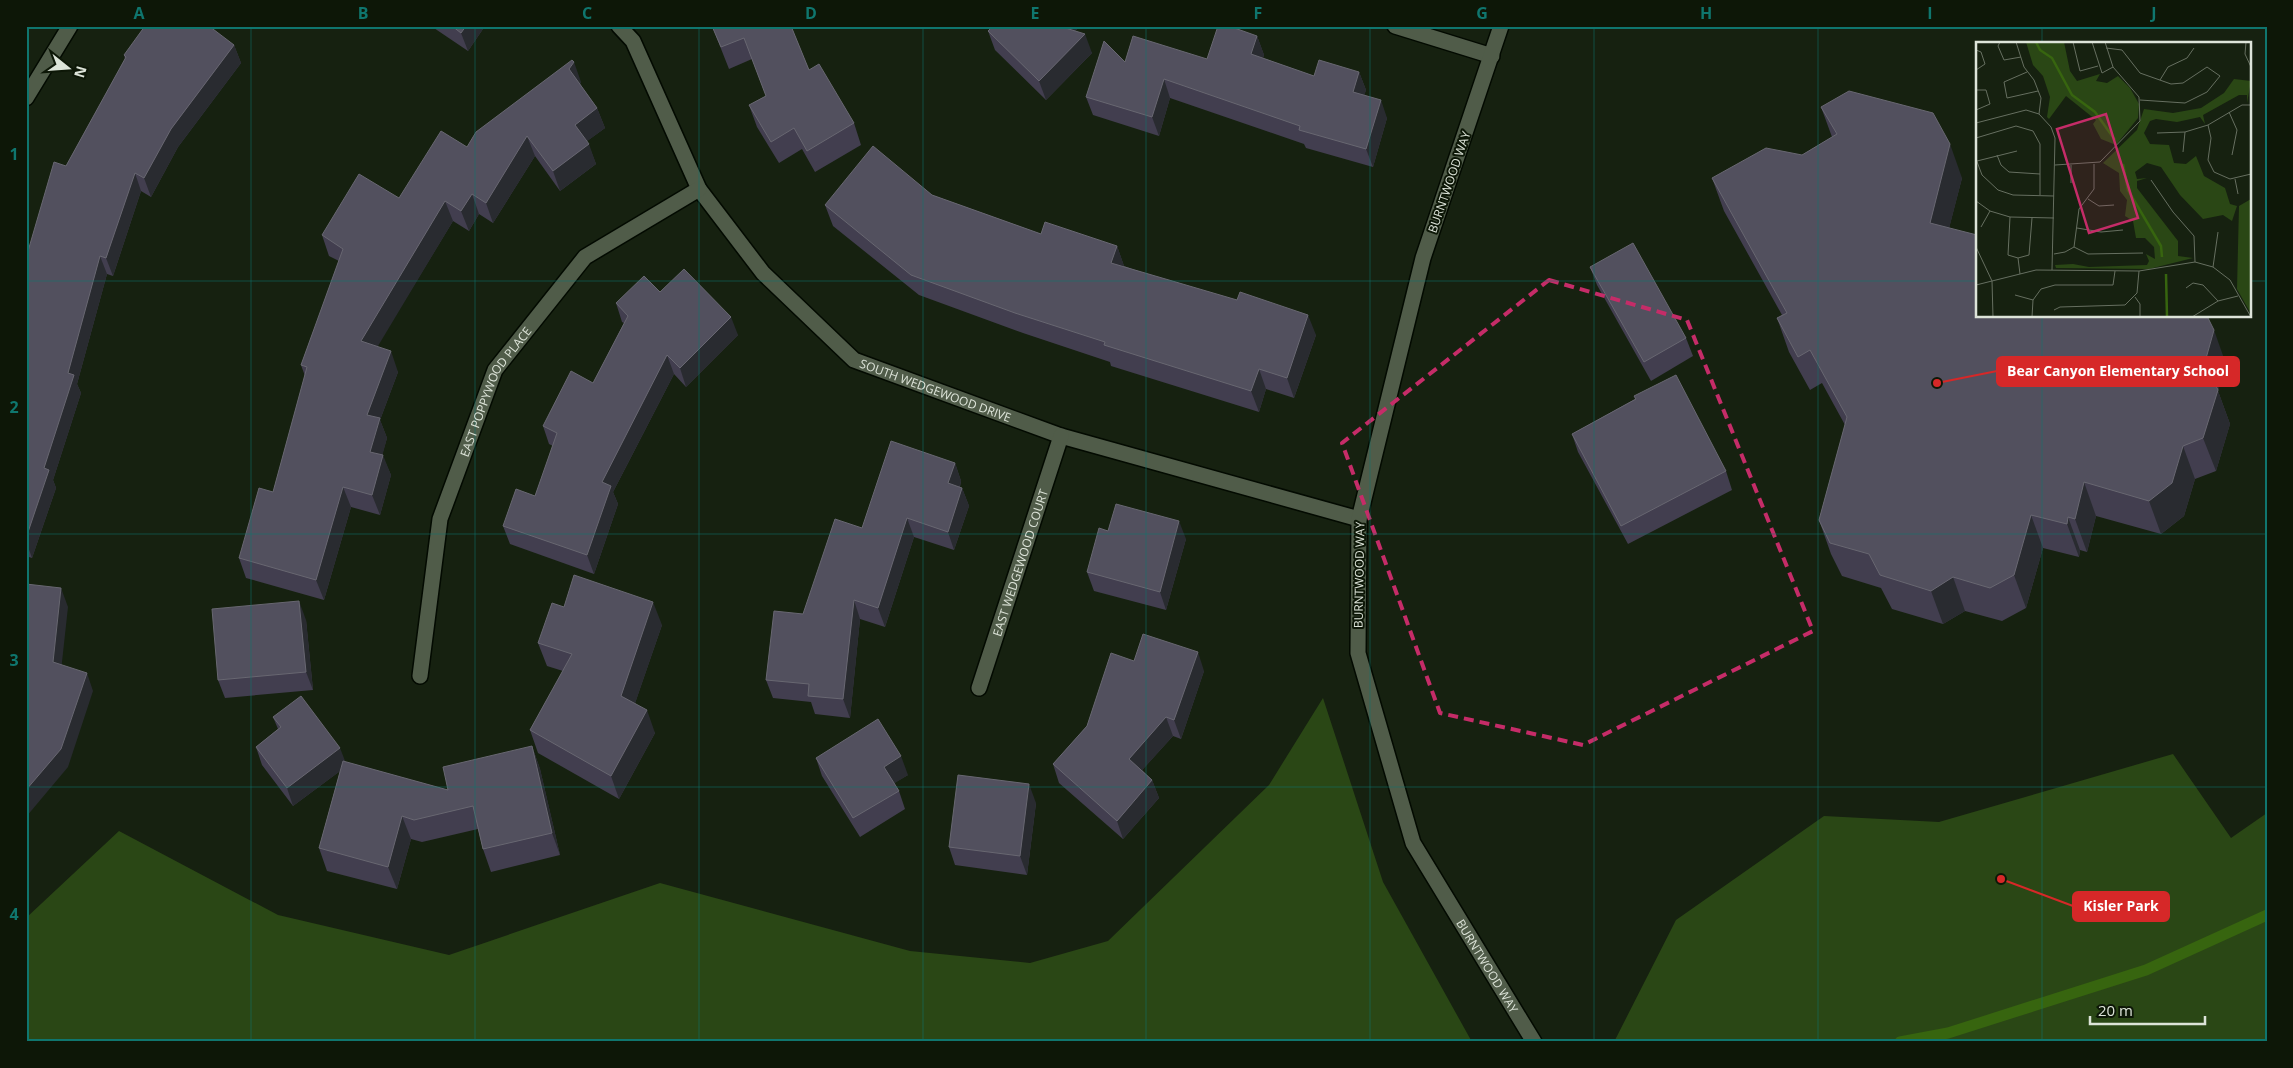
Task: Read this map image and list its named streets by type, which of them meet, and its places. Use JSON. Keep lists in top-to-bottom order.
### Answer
{
  "streets": {
    "street": [
      "BURNTWOOD WAY",
      "SOUTH WEDGEWOOD DRIVE",
      "EAST POPPYWOOD PLACE",
      "EAST WEDGEWOOD COURT"
    ]
  },
  "crossings": [
    ["BURNTWOOD WAY", "SOUTH WEDGEWOOD DRIVE"],
    ["SOUTH WEDGEWOOD DRIVE", "EAST POPPYWOOD PLACE"],
    ["SOUTH WEDGEWOOD DRIVE", "EAST WEDGEWOOD COURT"]
  ],
  "places": ["Bear Canyon Elementary School", "Kisler Park"],
  "scale_bar": "20 m",
  "north": "right",
  "grid": {
    "columns": [
      "A",
      "B",
      "C",
      "D",
      "E",
      "F",
      "G",
      "H",
      "I",
      "J"
    ],
    "rows": [
      "1",
      "2",
      "3",
      "4"
    ]
  }
}
